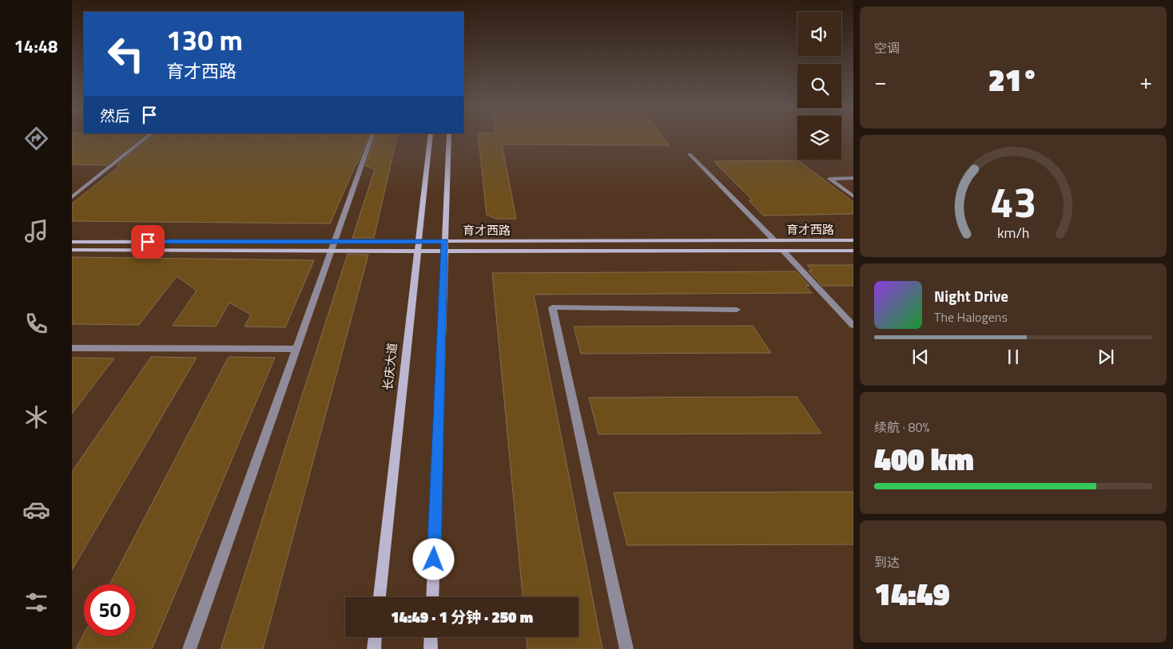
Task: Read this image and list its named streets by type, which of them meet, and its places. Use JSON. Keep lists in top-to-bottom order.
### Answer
{
  "streets": {
    "main road": ["育才西路", "长庆大道"]
  },
  "crossings": [
    ["育才西路", "长庆大道"]
  ],
  "page": {
    "tabs": "14:48",
    "tile": [
      "空调",
      ["续航 · 80%", "400 km"],
      ["到达", "14:49"]
    ],
    "turn": ["130 m", "育才西路"],
    "heat": ["−", "21°", "+"],
    "then": "然后",
    "song": ["Night Drive", "The Halogens"],
    "limit": "50",
    "trip": "14:49 · 1 分钟 · 250 m",
    "gauge": ["43", "km/h"]
  }
}
